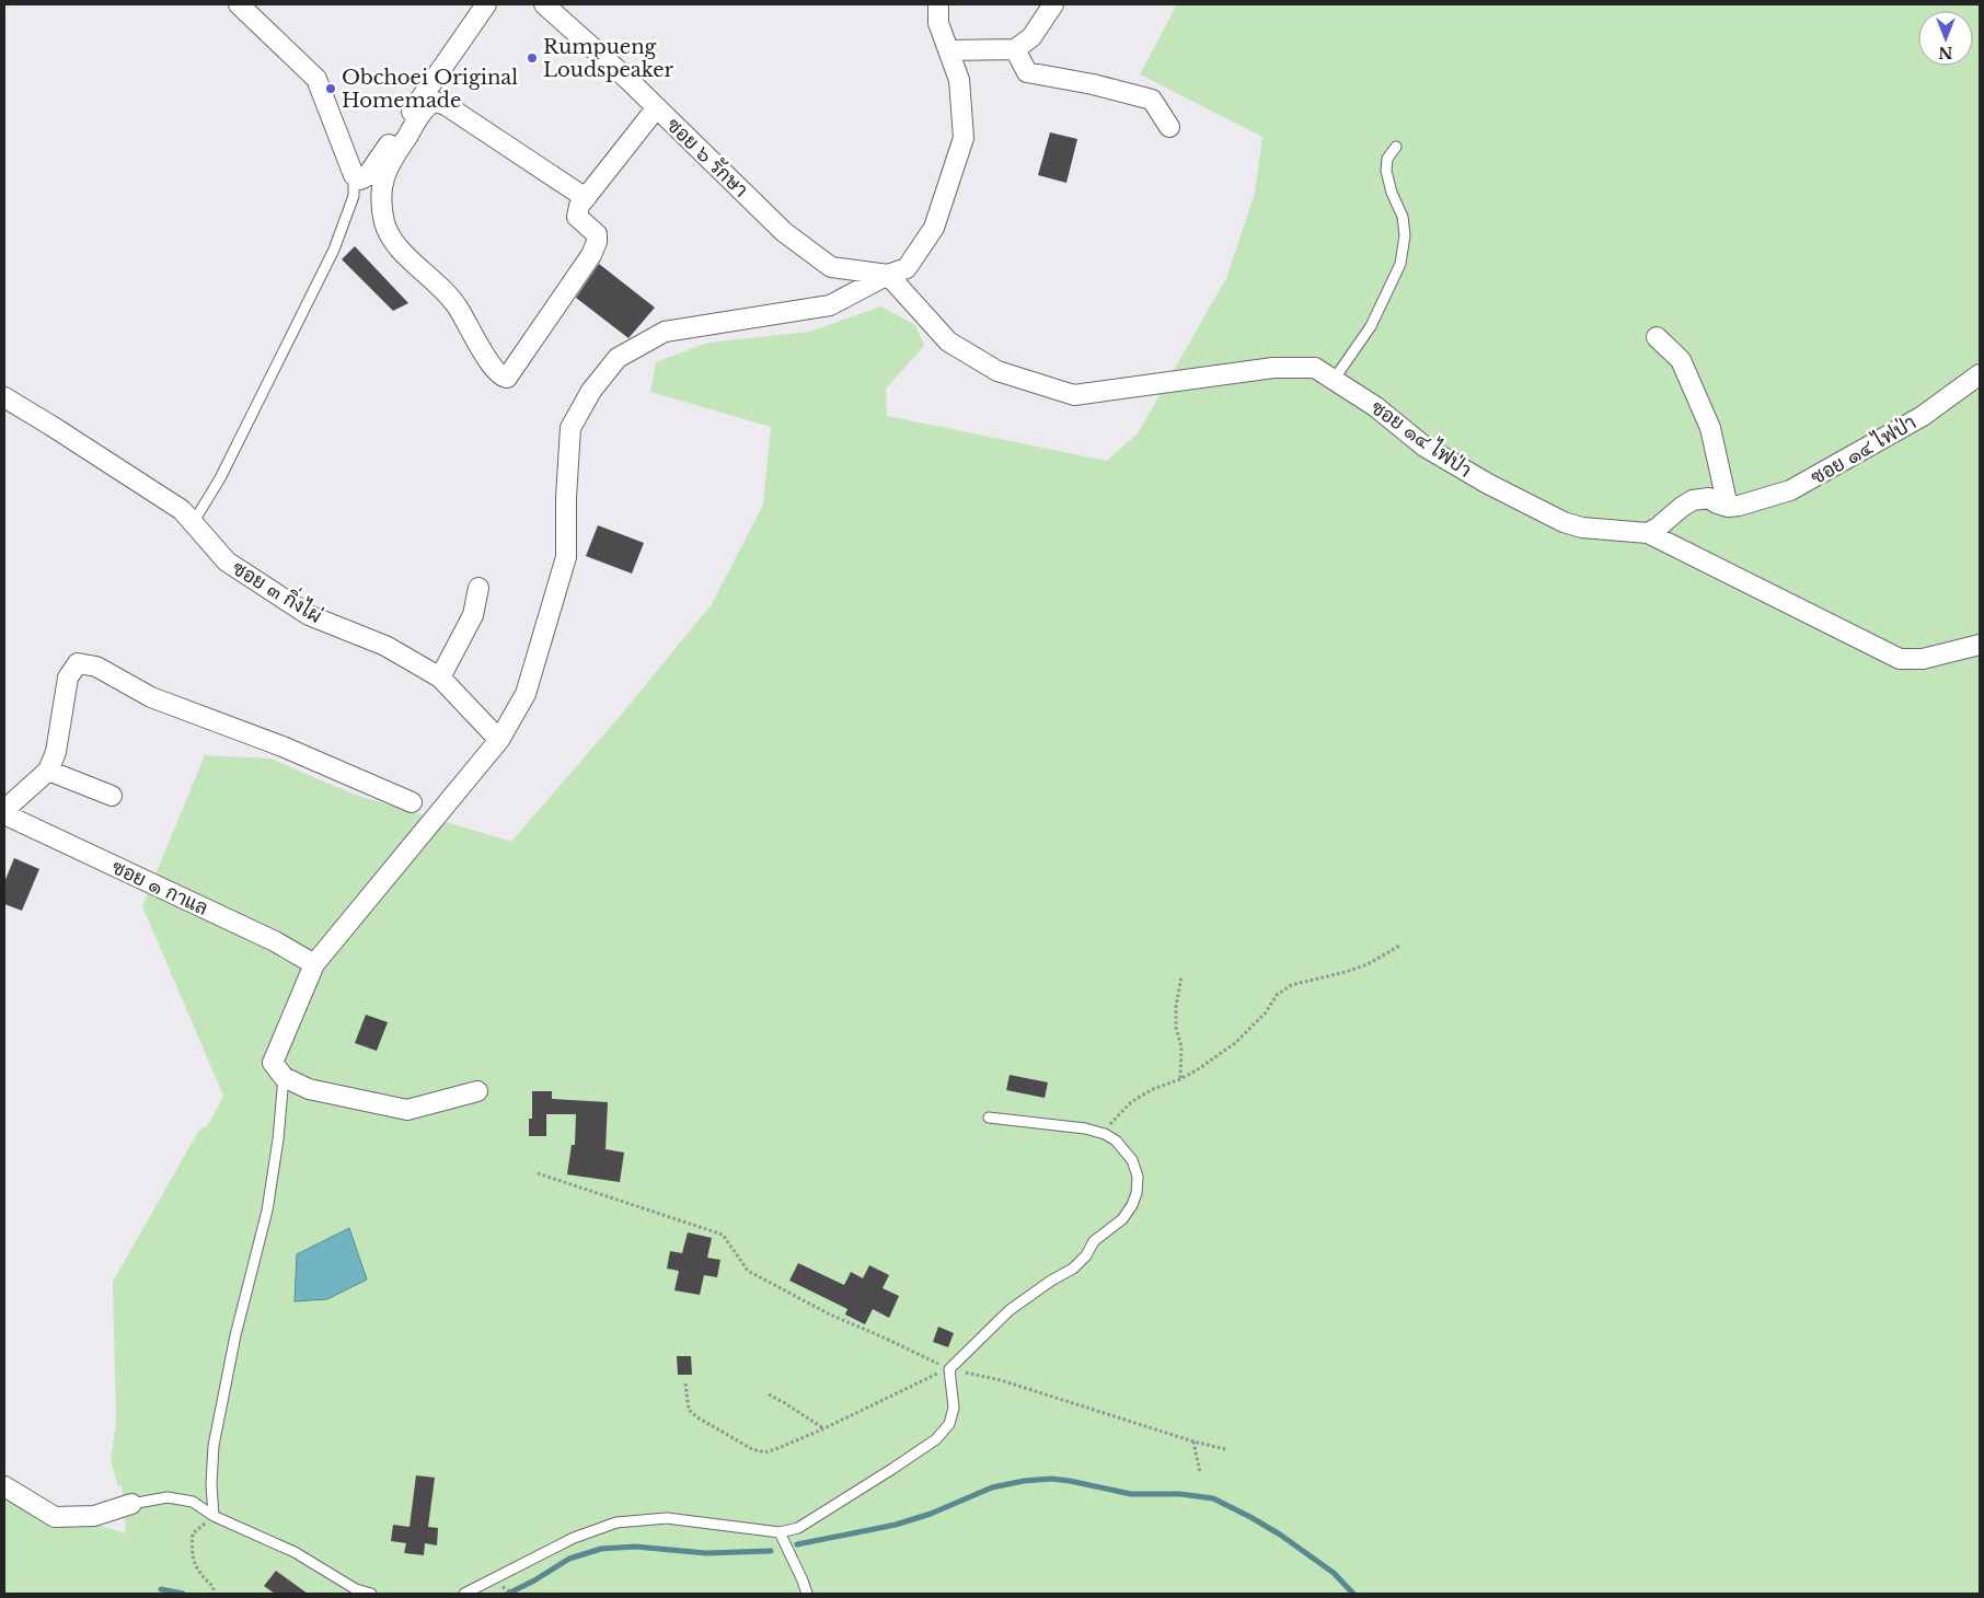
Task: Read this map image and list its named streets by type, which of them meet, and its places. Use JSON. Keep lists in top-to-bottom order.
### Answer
{
  "streets": {
    "street": [
      "ซอย ๖ รักษา",
      "ซอย ๑๔ ไฟป่า",
      "ซอย ๓ กิ่งไผ่",
      "ซอย ๑ กาแล"
    ]
  },
  "crossings": [
    ["ซอย ๖ รักษา", "ซอย ๑๔ ไฟป่า"]
  ],
  "places": ["Rumpueng Loudspeaker", "Obchoei Original Homemade"],
  "north": "bottom"
}
